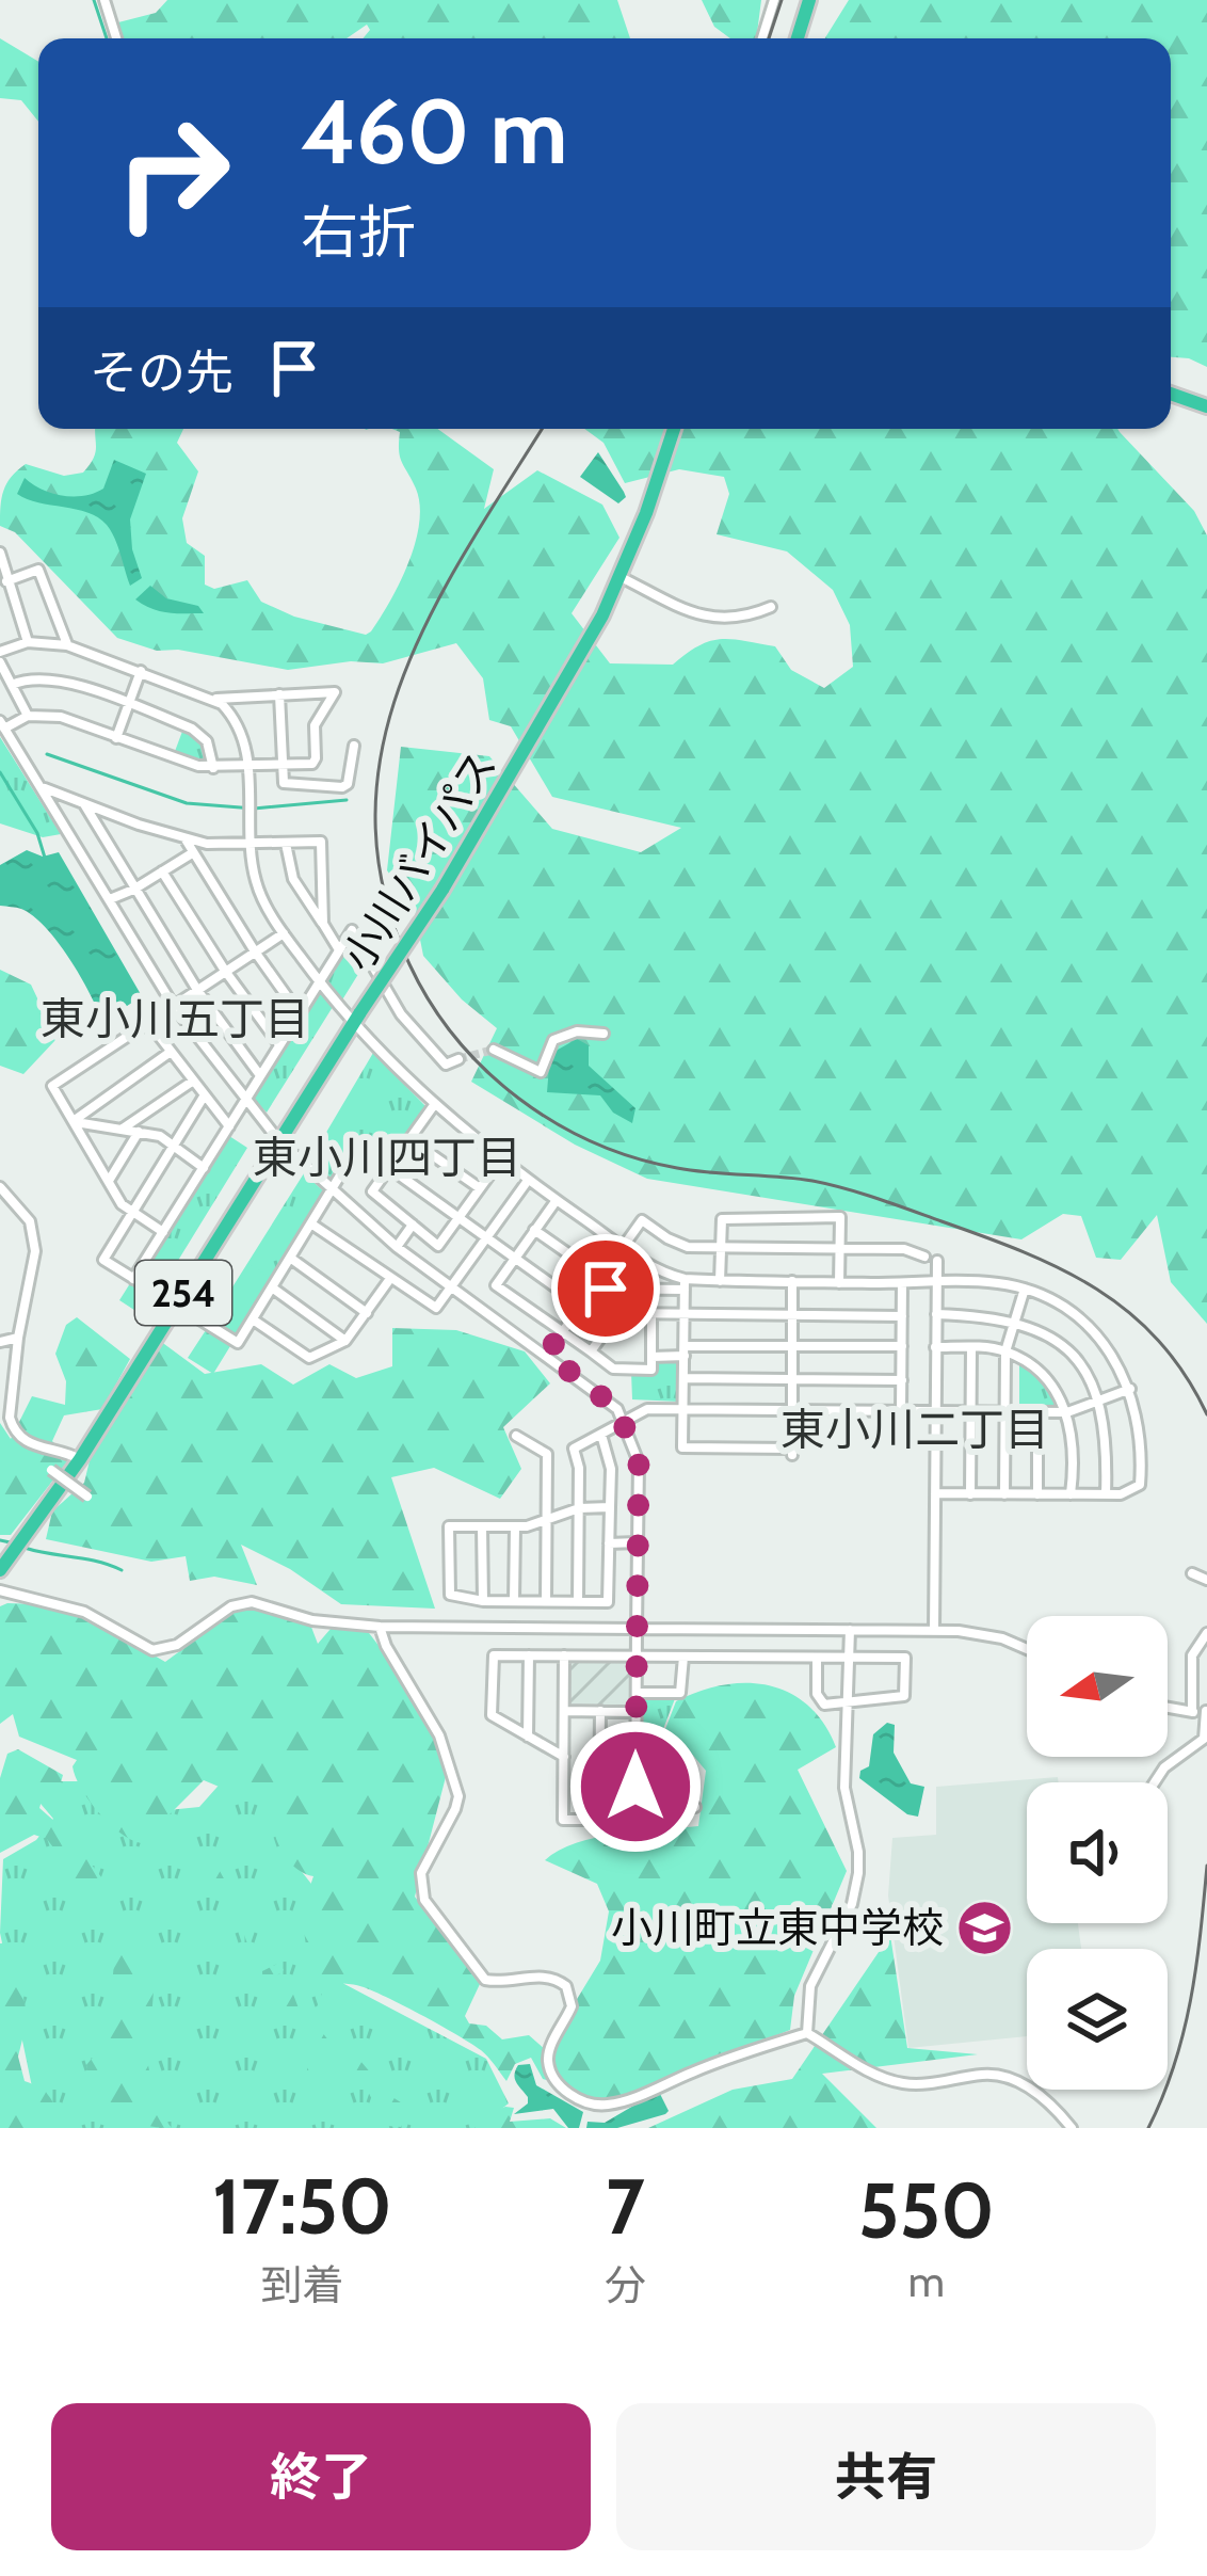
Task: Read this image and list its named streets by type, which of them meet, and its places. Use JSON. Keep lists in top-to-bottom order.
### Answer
{
  "streets": {
    "highway": ["小川バイパス", "254"]
  },
  "districts": ["東小川五丁目", "東小川四丁目", "東小川二丁目"],
  "places": {
    "school or university": ["小川町立東中学校"]
  },
  "north": "left",
  "page": {
    "turn": ["460 m", "右折"],
    "then": "その先",
    "eta": [
      "17:50",
      "到着",
      "7",
      "分",
      "550",
      "m"
    ],
    "buttons": ["終了", "共有"]
  }
}
